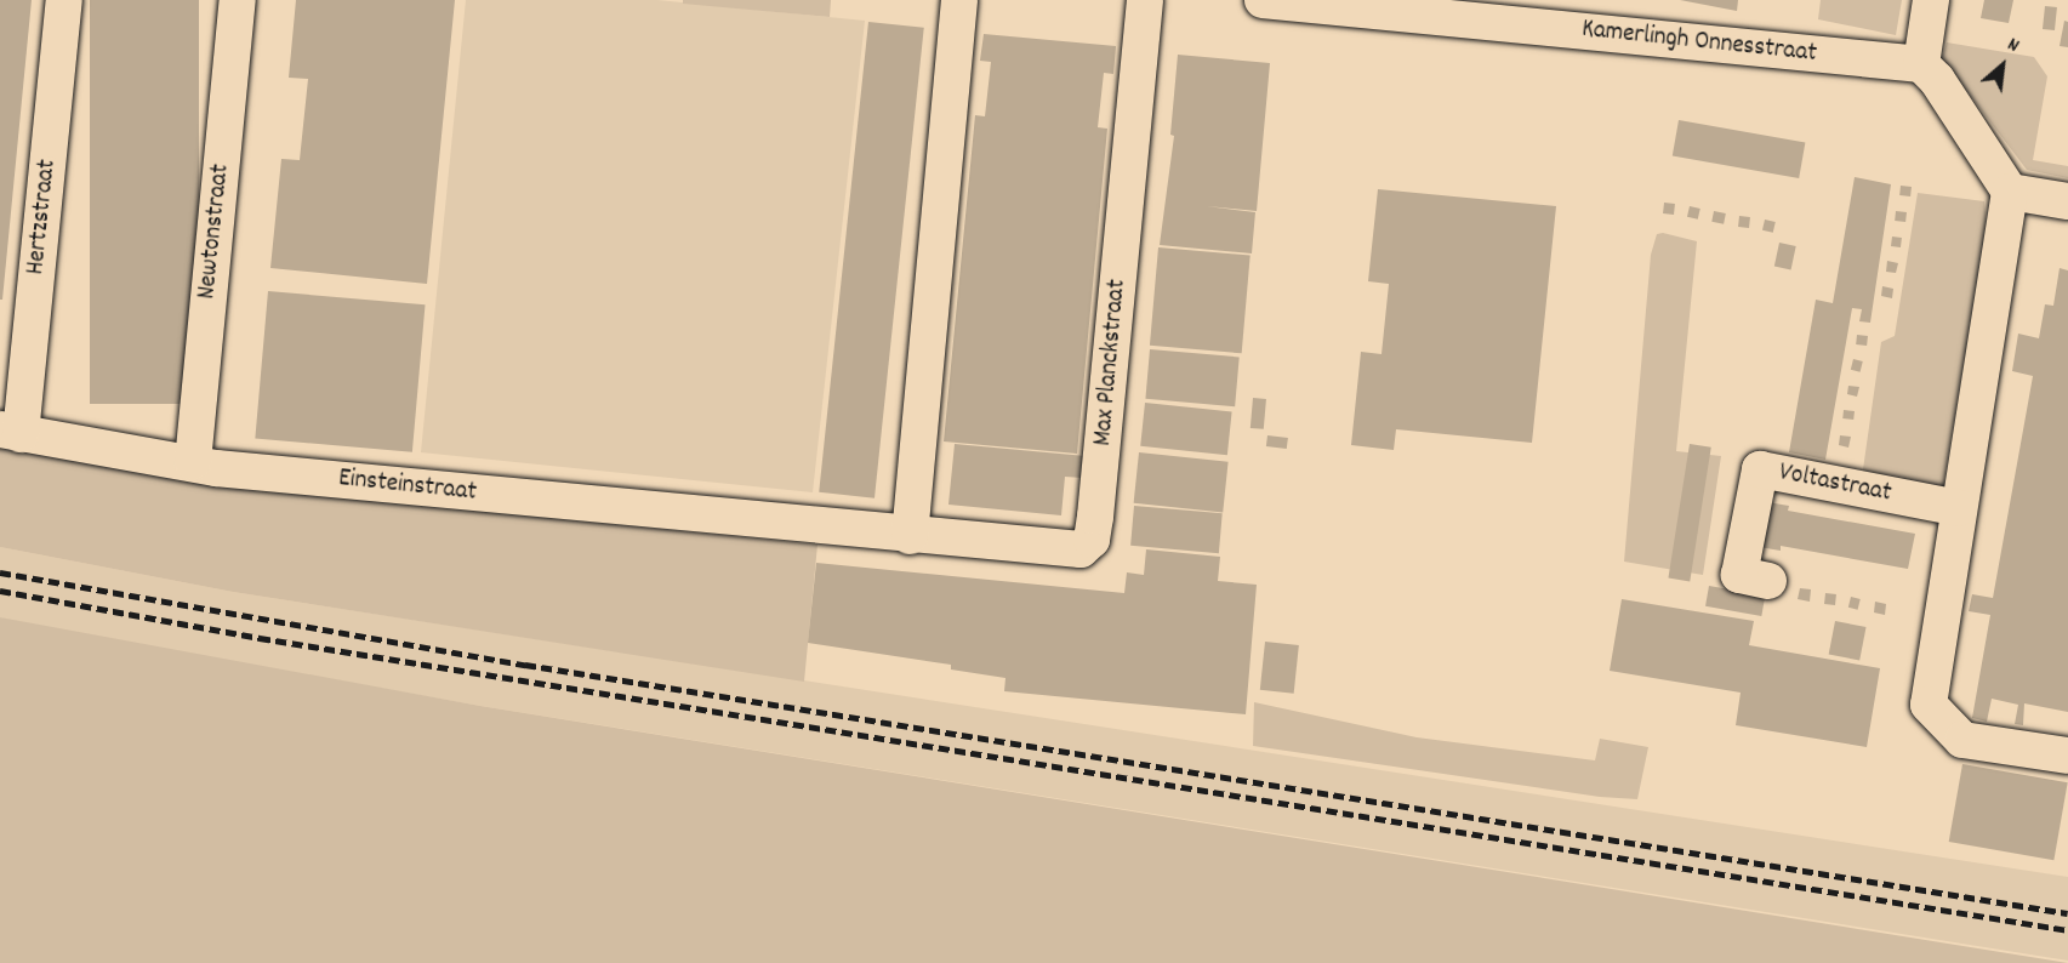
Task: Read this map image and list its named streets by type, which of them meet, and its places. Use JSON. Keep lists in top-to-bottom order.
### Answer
{
  "streets": {
    "street": [
      "Kamerlingh Onnesstraat",
      "Hertzstraat",
      "Newtonstraat",
      "Max Planckstraat",
      "Voltastraat",
      "Einsteinstraat"
    ]
  },
  "crossings": [
    ["Hertzstraat", "Einsteinstraat"],
    ["Newtonstraat", "Einsteinstraat"],
    ["Max Planckstraat", "Einsteinstraat"]
  ],
  "north": "top right"
}
